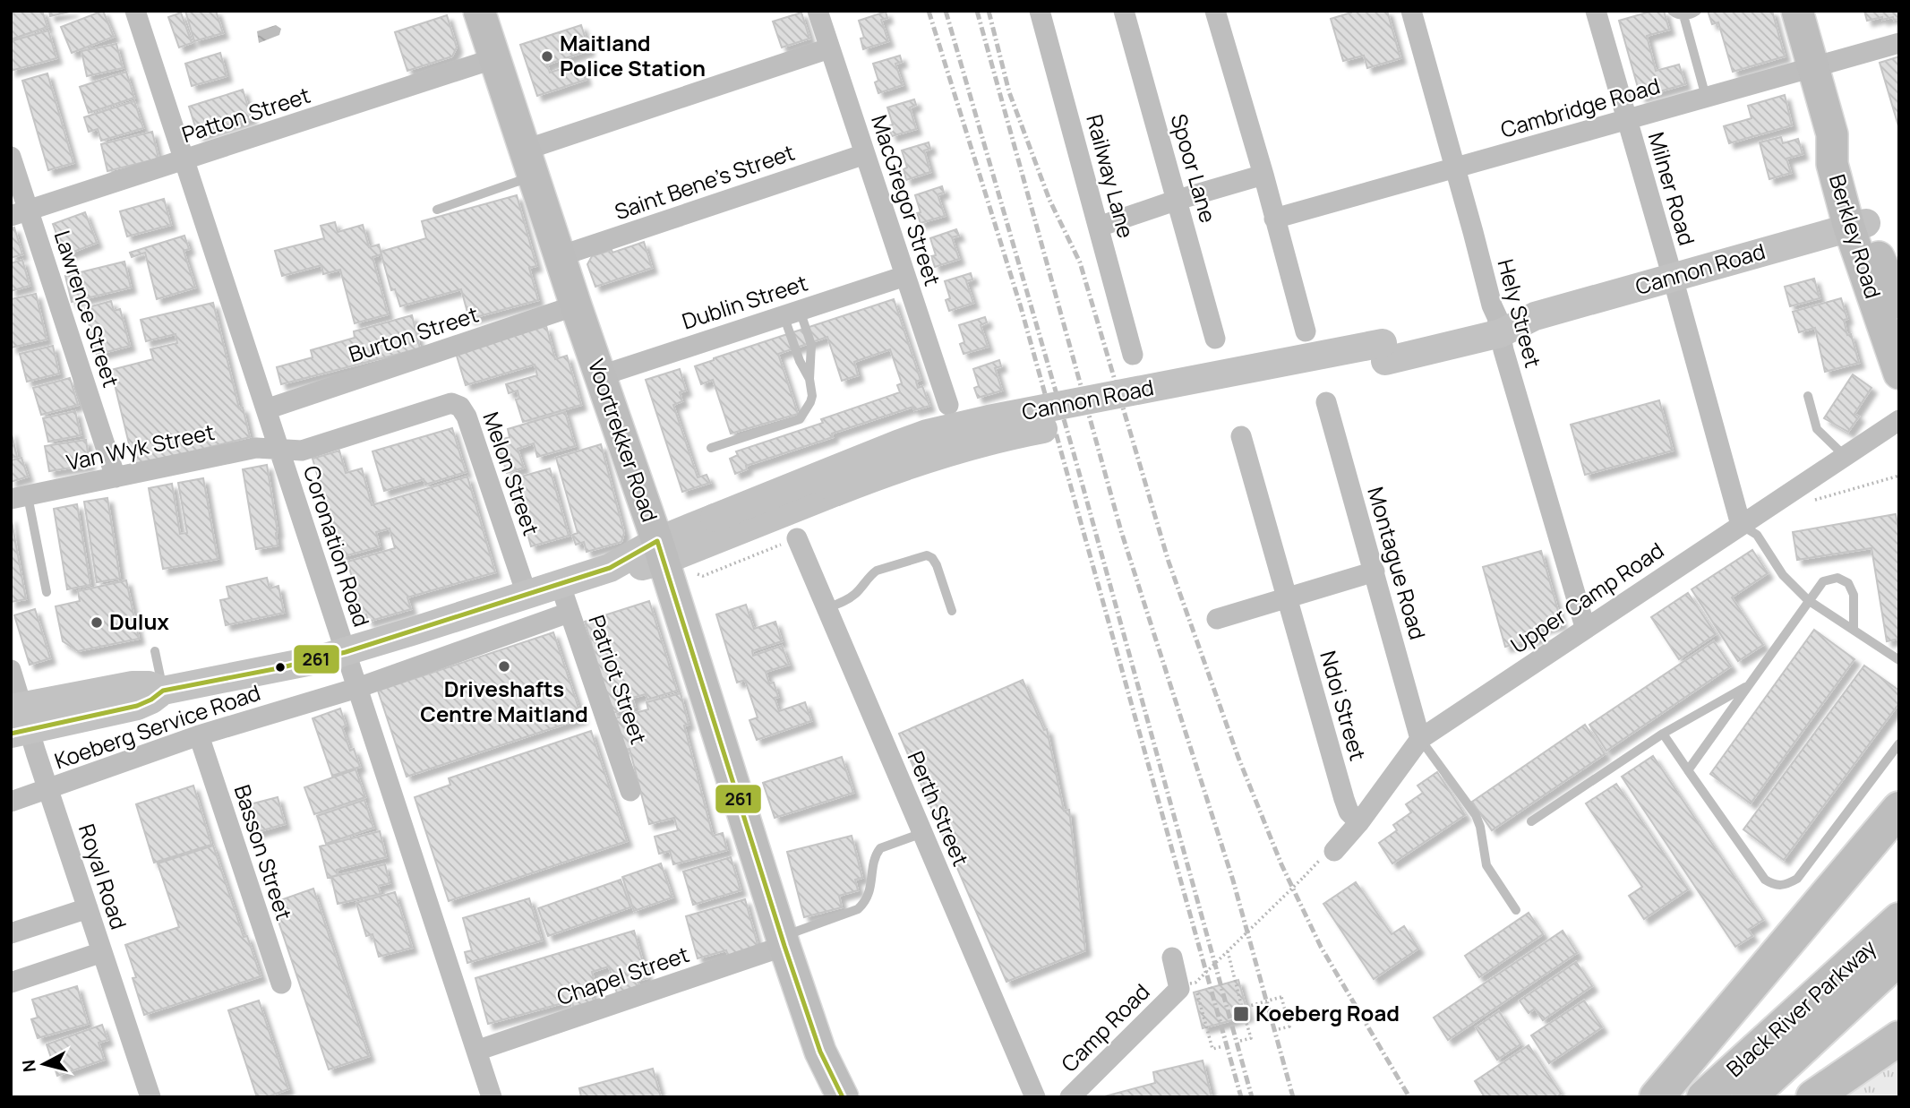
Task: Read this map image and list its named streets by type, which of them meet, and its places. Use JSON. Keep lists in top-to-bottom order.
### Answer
{
  "streets": {
    "highway": ["Black River Parkway"],
    "main road": ["Berkley Road", "Cannon Road", "Voortrekker Road"],
    "street": [
      "Cambridge Road",
      "Patton Street",
      "Spoor Lane",
      "Railway Lane",
      "Saint Bene's Street",
      "Milner Road",
      "MacGregor Street",
      "Dublin Street",
      "Lawrence Street",
      "Hely Street",
      "Burton Street",
      "Van Wyk Street",
      "Melon Street",
      "Coronation Road",
      "Montague Road",
      "Upper Camp Road",
      "Patriot Street",
      "Ndoi Street",
      "Koeberg Service Road",
      "Perth Street",
      "Basson Street",
      "Royal Road",
      "Chapel Street",
      "Camp Road"
    ]
  },
  "crossings": [
    ["Cambridge Road", "Milner Road"],
    ["Cambridge Road", "Berkley Road"],
    ["Cambridge Road", "Hely Street"],
    ["Patton Street", "Lawrence Street"],
    ["Patton Street", "Voortrekker Road"],
    ["Patton Street", "Coronation Road"],
    ["Saint Bene's Street", "MacGregor Street"],
    ["Saint Bene's Street", "Voortrekker Road"],
    ["Milner Road", "Cannon Road"],
    ["Milner Road", "Upper Camp Road"],
    ["MacGregor Street", "Dublin Street"],
    ["Berkley Road", "Cannon Road"],
    ["Cannon Road", "Hely Street"],
    ["Cannon Road", "Voortrekker Road"],
    ["Dublin Street", "Voortrekker Road"],
    ["Lawrence Street", "Van Wyk Street"],
    ["Hely Street", "Upper Camp Road"],
    ["Burton Street", "Voortrekker Road"],
    ["Burton Street", "Coronation Road"],
    ["Voortrekker Road", "Chapel Street"],
    ["Van Wyk Street", "Melon Street"],
    ["Van Wyk Street", "Coronation Road"],
    ["Melon Street", "Coronation Road"],
    ["Coronation Road", "Koeberg Service Road"],
    ["Coronation Road", "Chapel Street"],
    ["Montague Road", "Upper Camp Road"],
    ["Upper Camp Road", "Ndoi Street"],
    ["Patriot Street", "Koeberg Service Road"],
    ["Koeberg Service Road", "Basson Street"],
    ["Koeberg Service Road", "Royal Road"]
  ],
  "places": {
    "other": ["Maitland Police Station", "Dulux", "Driveshafts Centre Maitland"],
    "transit": ["Koeberg Road"]
  },
  "lines": ["transit line 261"],
  "north": "left"
}
